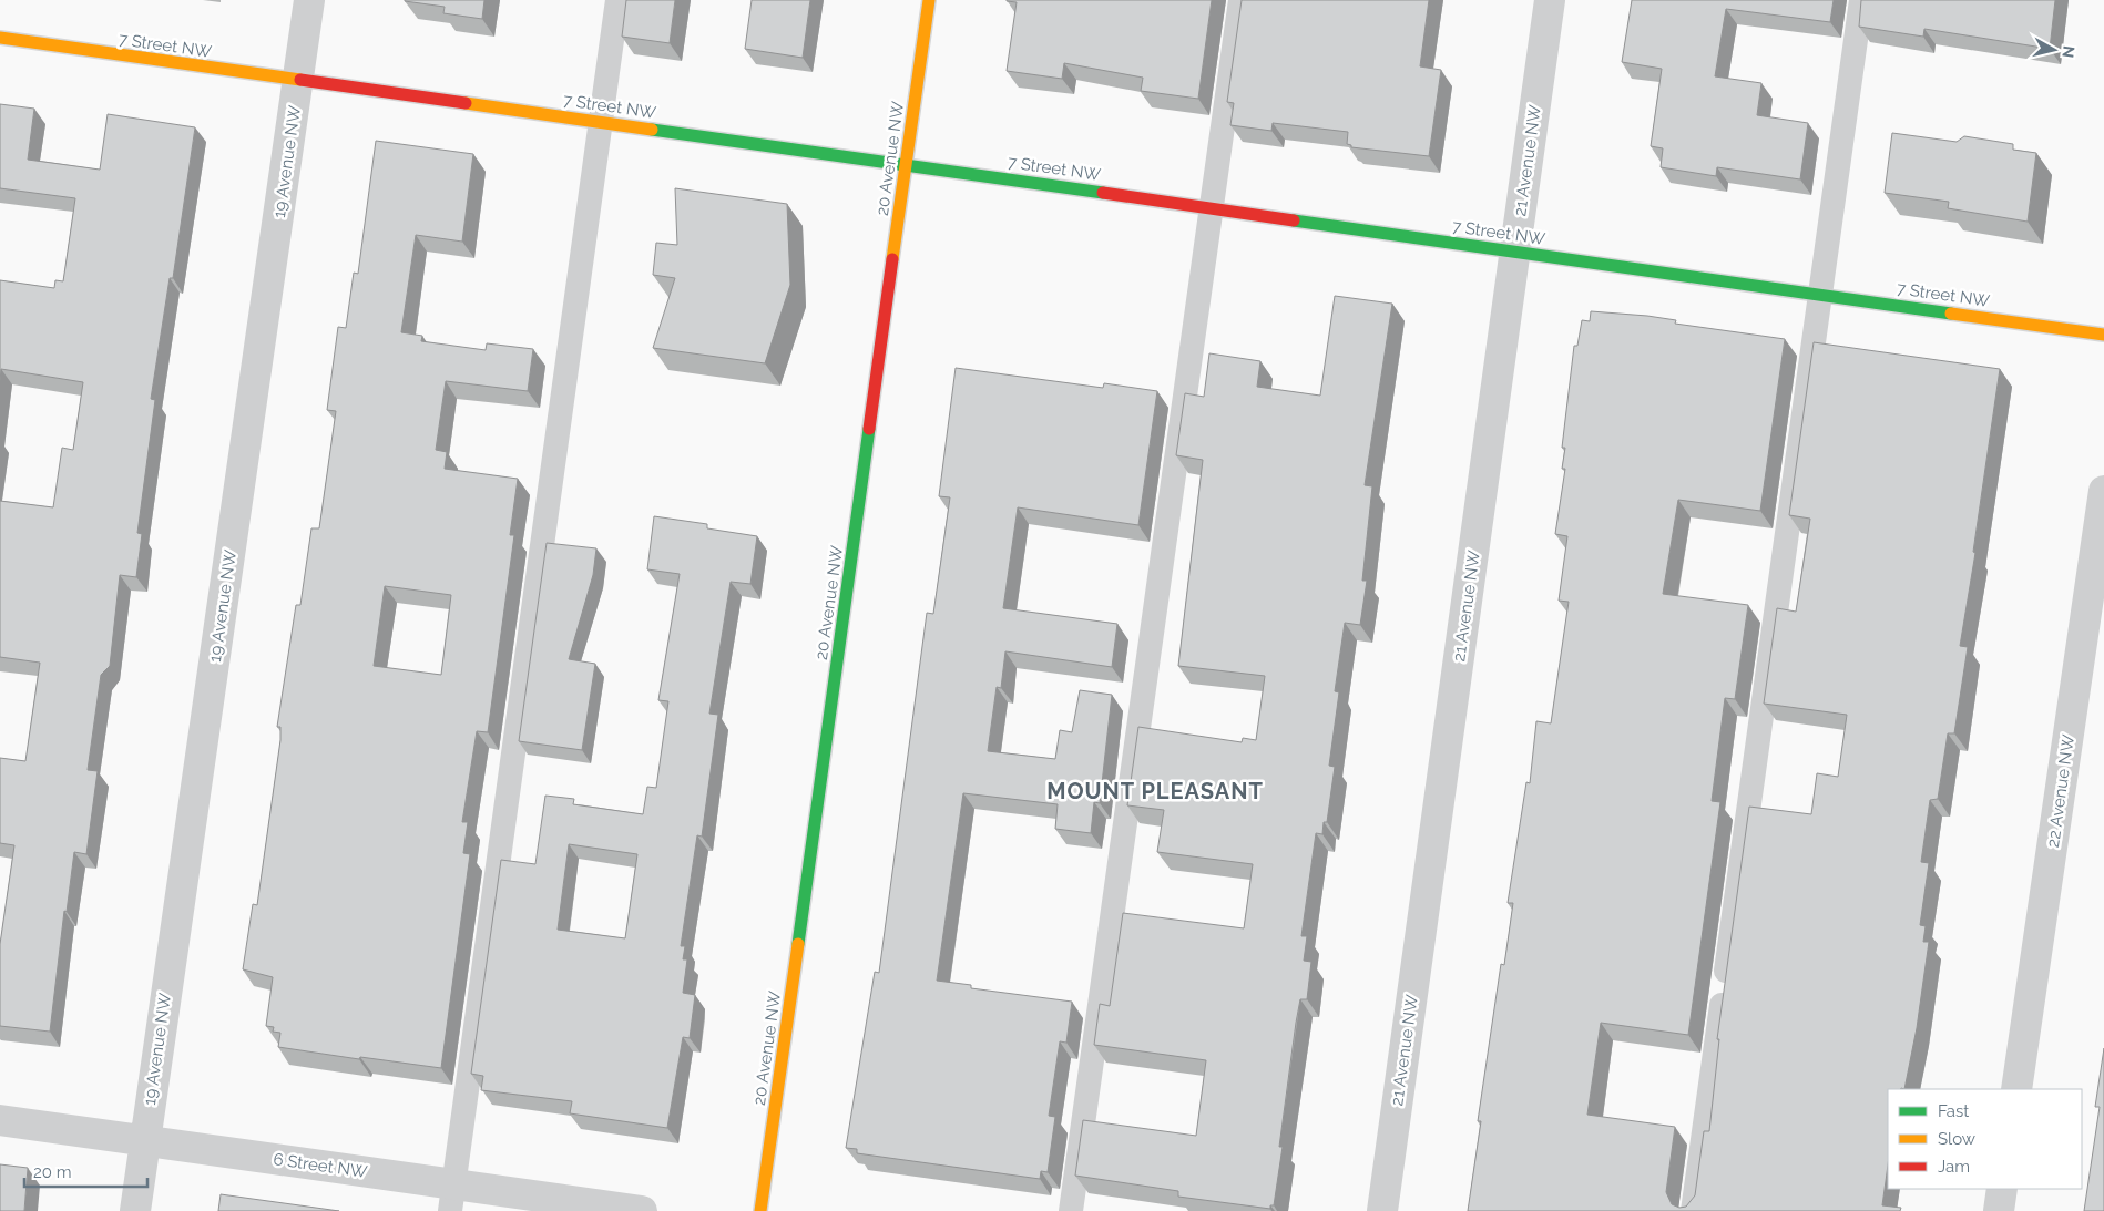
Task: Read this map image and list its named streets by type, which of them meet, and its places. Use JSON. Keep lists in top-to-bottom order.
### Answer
{
  "streets": {
    "street": [
      "7 Street NW",
      "20 Avenue NW",
      "21 Avenue NW",
      "19 Avenue NW",
      "22 Avenue NW",
      "6 Street NW"
    ]
  },
  "crossings": [
    ["7 Street NW", "20 Avenue NW"],
    ["7 Street NW", "21 Avenue NW"],
    ["7 Street NW", "19 Avenue NW"],
    ["19 Avenue NW", "6 Street NW"]
  ],
  "districts": ["MOUNT PLEASANT"],
  "legend": ["Fast", "Slow", "Jam"],
  "scale_bar": "20 m",
  "north": "right"
}
